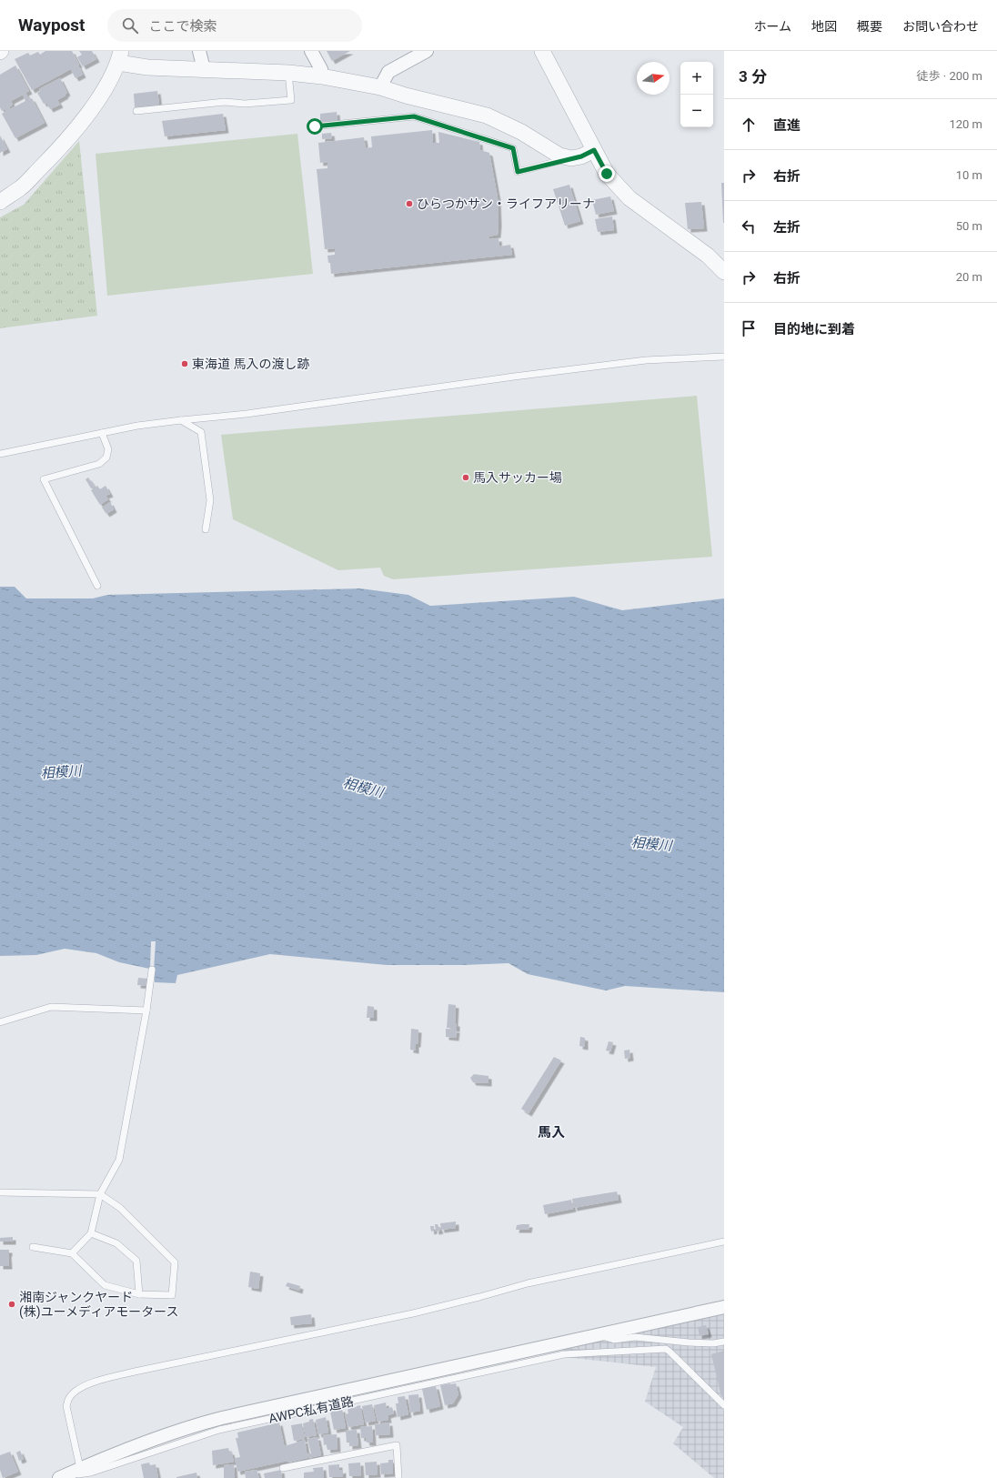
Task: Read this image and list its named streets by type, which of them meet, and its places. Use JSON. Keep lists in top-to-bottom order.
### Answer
{
  "streets": {
    "lane": ["AWPC私有道路"]
  },
  "districts": ["馬入"],
  "water": ["相模川"],
  "places": [
    "ひらつかサン・ライフアリーナ",
    "東海道 馬入の渡し跡",
    "馬入サッカー場",
    "湘南ジャンクヤード (株)ユーメディアモータース"
  ],
  "north": "right",
  "page": {
    "header": "Waypost",
    "search": "ここで検索",
    "nav": [
      "ホーム",
      "地図",
      "概要",
      "お問い合わせ"
    ],
    "heading": ["3 分", "徒歩 · 200 m"],
    "map_buttons": ["+", "−"],
    "list": [
      ["直進", "120 m"],
      ["右折", "10 m"],
      ["左折", "50 m"],
      ["右折", "20 m"],
      "目的地に到着"
    ]
  }
}
